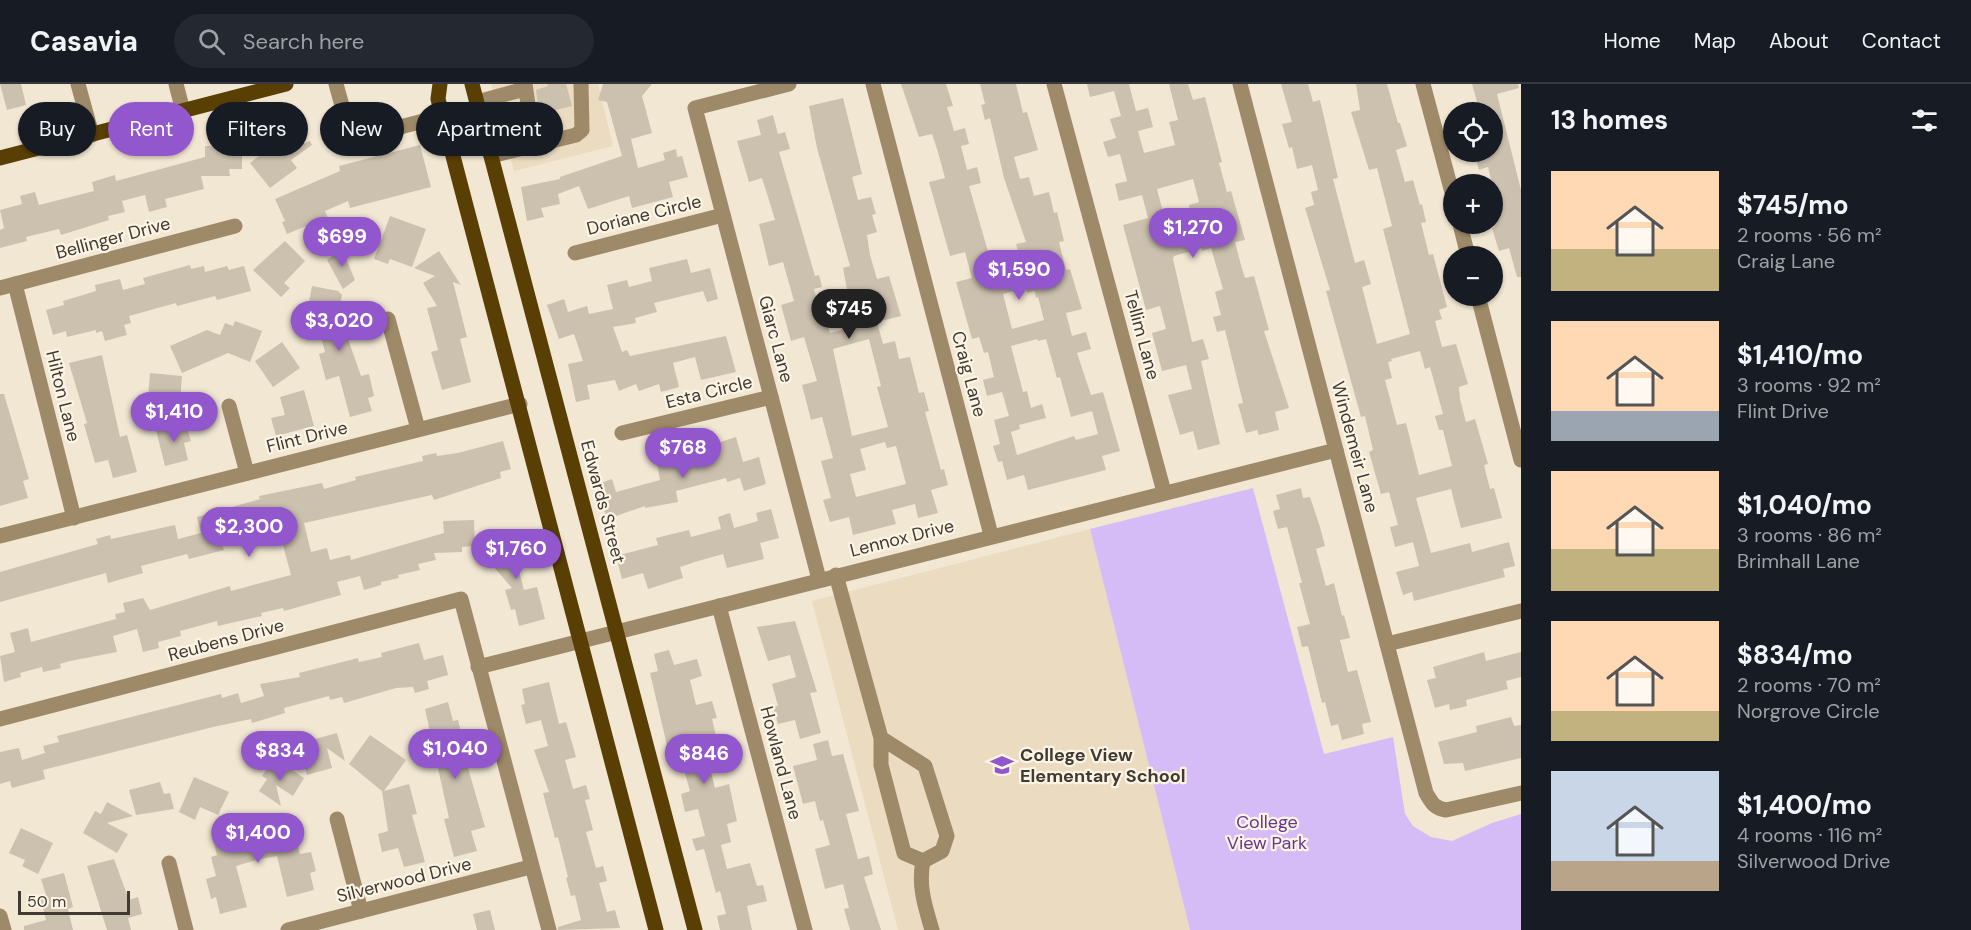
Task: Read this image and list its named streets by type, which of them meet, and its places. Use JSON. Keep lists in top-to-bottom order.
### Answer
{
  "streets": {
    "main road": ["Edwards Street"],
    "street": [
      "Doriane Circle",
      "Bellinger Drive",
      "Tellim Lane",
      "Giarc Lane",
      "Craig Lane",
      "Esta Circle",
      "Hilton Lane",
      "Flint Drive",
      "Windemeir Lane",
      "Lennox Drive",
      "Reubens Drive",
      "Howland Lane",
      "Silverwood Drive"
    ]
  },
  "crossings": [
    ["Doriane Circle", "Giarc Lane"],
    ["Bellinger Drive", "Hilton Lane"],
    ["Tellim Lane", "Lennox Drive"],
    ["Giarc Lane", "Esta Circle"],
    ["Giarc Lane", "Lennox Drive"],
    ["Craig Lane", "Lennox Drive"],
    ["Hilton Lane", "Flint Drive"],
    ["Windemeir Lane", "Lennox Drive"],
    ["Edwards Street", "Lennox Drive"],
    ["Lennox Drive", "Reubens Drive"],
    ["Lennox Drive", "Howland Lane"]
  ],
  "parks": ["College View Park"],
  "places": {
    "school or university": ["College View Elementary School"]
  },
  "scale_bar": "50 m",
  "page": {
    "header": "Casavia",
    "search": "Search here",
    "nav": [
      "Home",
      "Map",
      "About",
      "Contact"
    ],
    "heading": "13 homes",
    "map_buttons": ["+", "−"],
    "chip": [
      "Buy",
      "Rent",
      "Filters",
      "New",
      "Apartment"
    ],
    "list": [
      {
        "name": "$745/mo",
        "note": "2 rooms · 56 m² · Craig Lane"
      },
      {
        "name": "$1,410/mo",
        "note": "3 rooms · 92 m² · Flint Drive"
      },
      {
        "name": "$1,040/mo",
        "note": "3 rooms · 86 m² · Brimhall Lane"
      },
      {
        "name": "$834/mo",
        "note": "2 rooms · 70 m² · Norgrove Circle"
      },
      {
        "name": "$1,400/mo",
        "note": "4 rooms · 116 m² · Silverwood Drive"
      }
    ],
    "price": [
      "$1,270",
      "$699",
      "$1,590",
      "$745",
      "$3,020",
      "$1,410",
      "$768",
      "$2,300",
      "$1,760",
      "$1,040",
      "$834",
      "$846",
      "$1,400"
    ],
    "scale": "50 m"
  }
}
